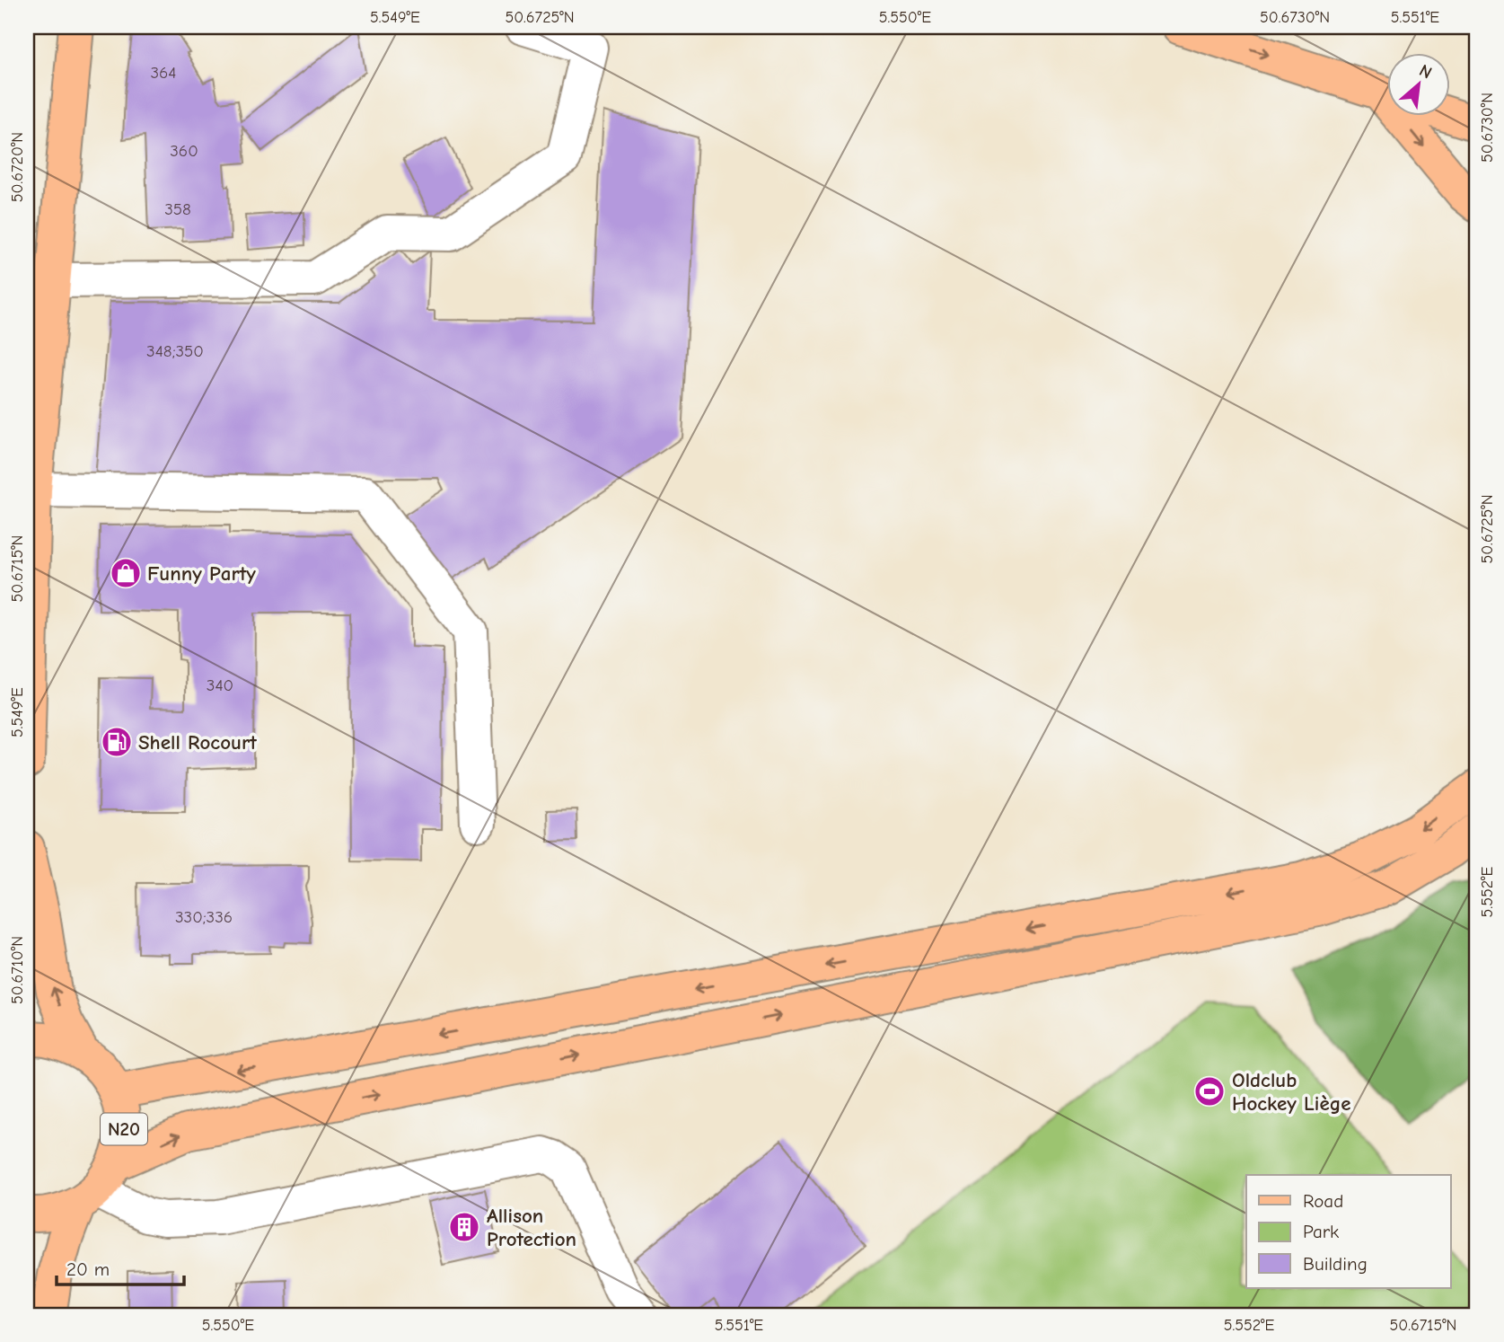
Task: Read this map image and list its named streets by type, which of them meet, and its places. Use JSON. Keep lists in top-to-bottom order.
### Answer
{
  "streets": {
    "main road": ["N20"]
  },
  "places": {
    "shop": ["Funny Party"],
    "fuel station": ["Shell Rocourt"],
    "sports": ["Oldclub Hockey Liège"],
    "building": ["Allison Protection"]
  },
  "house_numbers": [
    "364",
    "360",
    "358",
    "348;350",
    "340",
    "330;336"
  ],
  "legend": ["Road", "Park", "Building"],
  "scale_bar": "20 m",
  "north": "top right",
  "coordinates": [
    "5.549°E",
    "50.6725°N",
    "5.550°E",
    "50.6730°N",
    "5.551°E",
    "50.6720°N",
    "50.6715°N",
    "5.552°E",
    "50.6710°N"
  ]
}
